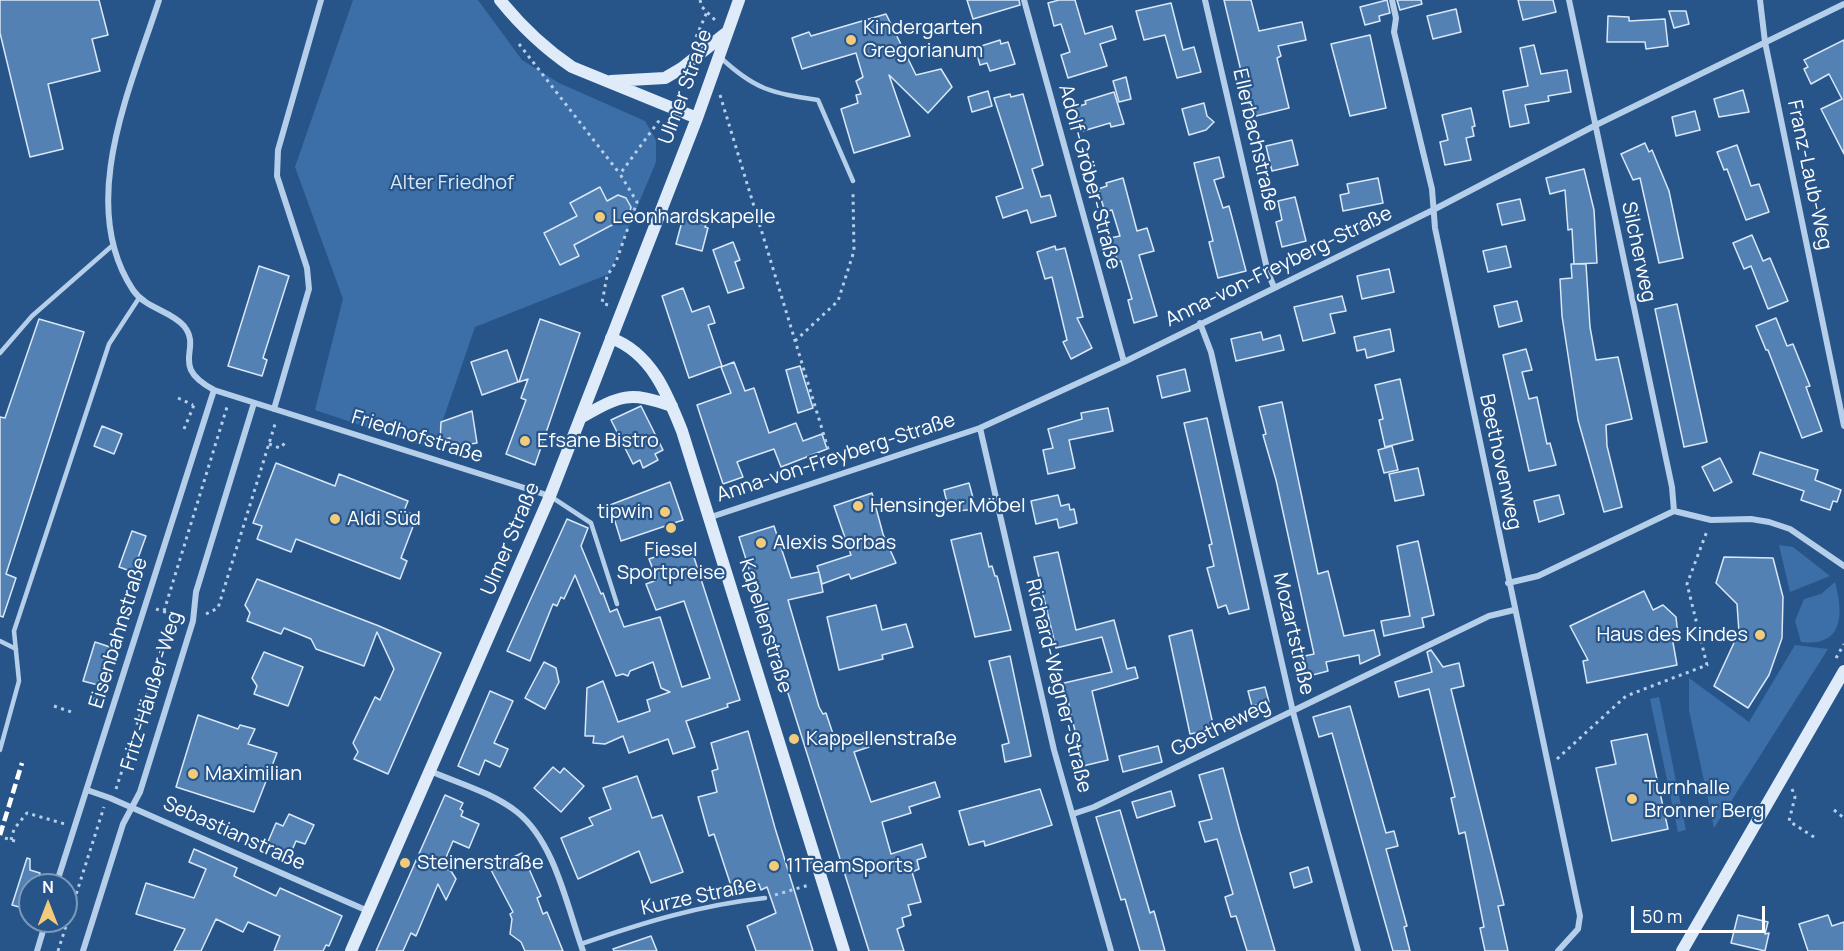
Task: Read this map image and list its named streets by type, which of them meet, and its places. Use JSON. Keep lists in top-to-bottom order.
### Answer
{
  "streets": {
    "main road": ["Ulmer Straße", "Kapellenstraße"],
    "street": [
      "Ellerbachstraße",
      "Franz-Laub-Weg",
      "Adolf-Gröber-Straße",
      "Silcherweg",
      "Anna-von-Freyberg-Straße",
      "Friedhofstraße",
      "Beethovenweg",
      "Eisenbahnstraße",
      "Mozartstraße",
      "Richard-Wagner-Straße",
      "Fritz-Häußer-Weg",
      "Goetheweg",
      "Sebastianstraße"
    ],
    "lane": ["Kurze Straße"]
  },
  "crossings": [
    ["Ulmer Straße", "Friedhofstraße"],
    ["Ulmer Straße", "Kapellenstraße"],
    ["Ulmer Straße", "Sebastianstraße"],
    ["Ellerbachstraße", "Anna-von-Freyberg-Straße"],
    ["Franz-Laub-Weg", "Anna-von-Freyberg-Straße"],
    ["Adolf-Gröber-Straße", "Anna-von-Freyberg-Straße"],
    ["Silcherweg", "Anna-von-Freyberg-Straße"],
    ["Anna-von-Freyberg-Straße", "Beethovenweg"],
    ["Anna-von-Freyberg-Straße", "Kapellenstraße"],
    ["Anna-von-Freyberg-Straße", "Mozartstraße"],
    ["Anna-von-Freyberg-Straße", "Richard-Wagner-Straße"],
    ["Friedhofstraße", "Eisenbahnstraße"],
    ["Friedhofstraße", "Fritz-Häußer-Weg"],
    ["Beethovenweg", "Goetheweg"],
    ["Kapellenstraße", "Kurze Straße"],
    ["Eisenbahnstraße", "Sebastianstraße"],
    ["Mozartstraße", "Goetheweg"],
    ["Richard-Wagner-Straße", "Goetheweg"],
    ["Fritz-Häußer-Weg", "Sebastianstraße"]
  ],
  "parks": ["Alter Friedhof"],
  "places": [
    "Kindergarten Gregorianum",
    "Leonhardskapelle",
    "Efsane Bistro",
    "Hensinger Möbel",
    "tipwin",
    "Aldi Süd",
    "Fiesel Sportpreise",
    "Alexis Sorbas",
    "Haus des Kindes",
    "Kappellenstraße",
    "Maximilian",
    "Turnhalle Bronner Berg",
    "Steinerstraße",
    "11TeamSports"
  ],
  "scale_bar": "50 m",
  "north": "top"
}
